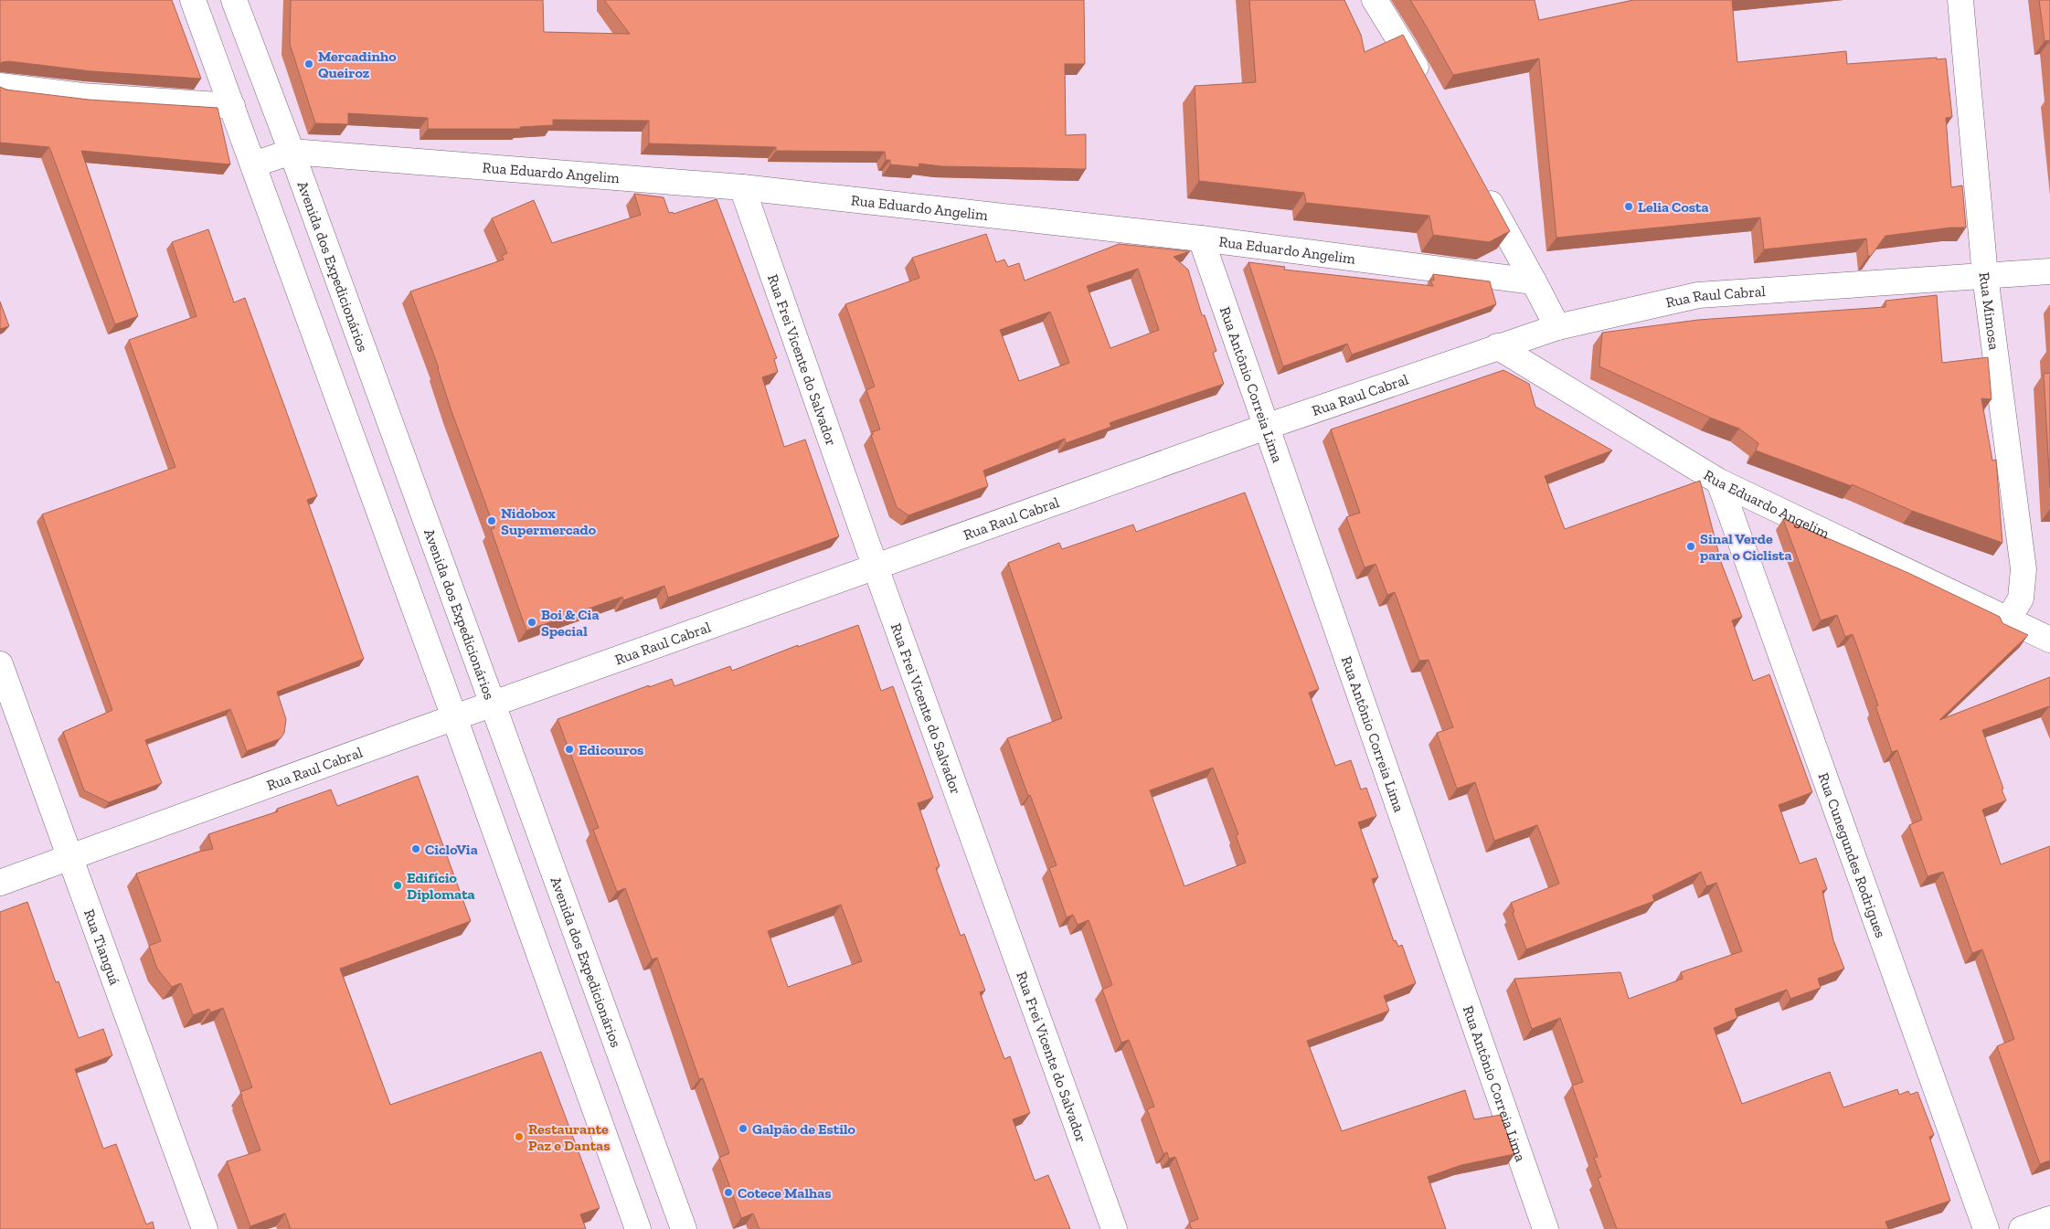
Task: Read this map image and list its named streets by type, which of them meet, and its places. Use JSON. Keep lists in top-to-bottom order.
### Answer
{
  "streets": {
    "street": [
      "Rua Eduardo Angelim",
      "Avenida dos Expedicionários",
      "Rua Raul Cabral",
      "Rua Mimosa",
      "Rua Frei Vicente do Salvador",
      "Rua Antônio Correia Lima",
      "Rua Cunegundes Rodrigues",
      "Rua Tianguá"
    ]
  },
  "crossings": [
    ["Rua Eduardo Angelim", "Avenida dos Expedicionários"],
    ["Rua Eduardo Angelim", "Rua Raul Cabral"],
    ["Rua Eduardo Angelim", "Rua Mimosa"],
    ["Rua Eduardo Angelim", "Rua Frei Vicente do Salvador"],
    ["Rua Eduardo Angelim", "Rua Antônio Correia Lima"],
    ["Rua Eduardo Angelim", "Rua Cunegundes Rodrigues"],
    ["Avenida dos Expedicionários", "Rua Raul Cabral"],
    ["Rua Raul Cabral", "Rua Mimosa"],
    ["Rua Raul Cabral", "Rua Frei Vicente do Salvador"],
    ["Rua Raul Cabral", "Rua Antônio Correia Lima"],
    ["Rua Raul Cabral", "Rua Tianguá"]
  ],
  "places": [
    "Mercadinho Queiroz",
    "Lelia Costa",
    "Nidobox Supermercado",
    "Sinal Verde para o Ciclista",
    "Boi & Cia Special",
    "Edicouros",
    "CicloVia",
    "Edifício Diplomata",
    "Galpão de Estilo",
    "Restaurante Paz e Dantas",
    "Cotece Malhas"
  ]
}
